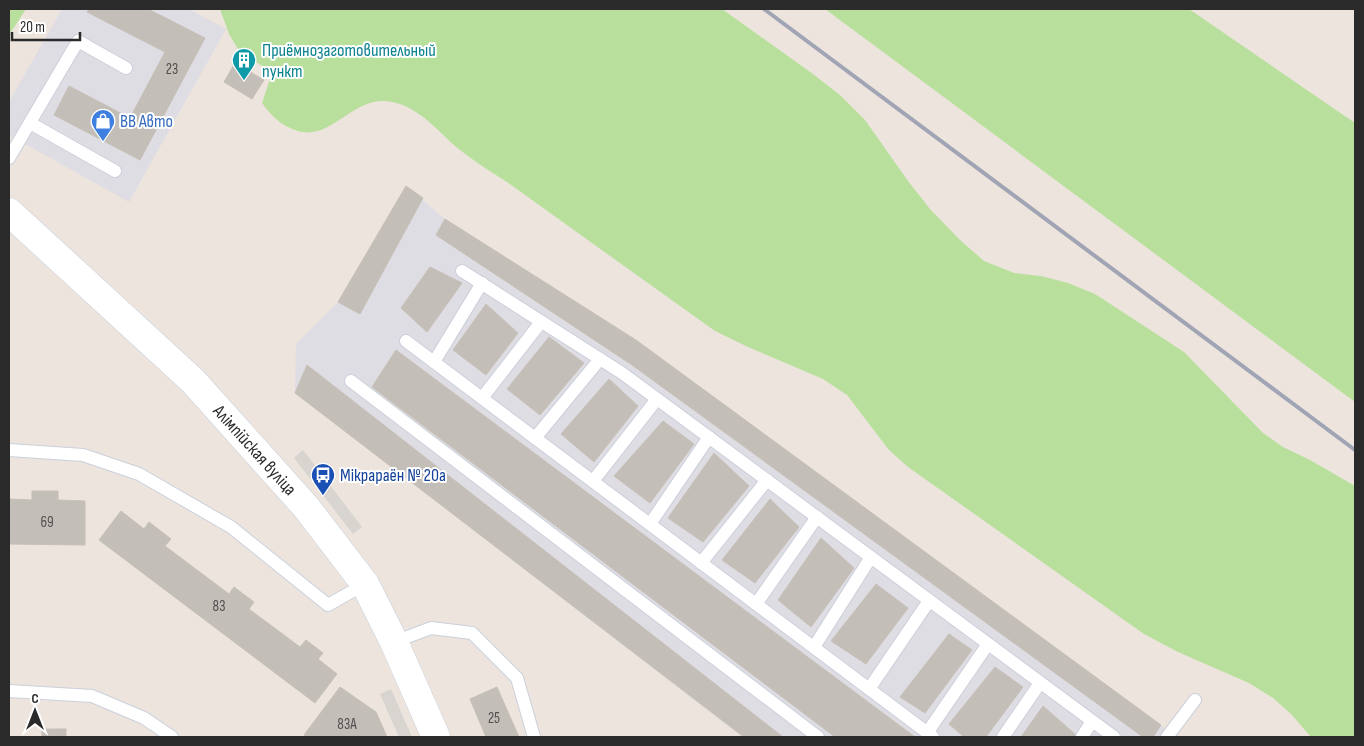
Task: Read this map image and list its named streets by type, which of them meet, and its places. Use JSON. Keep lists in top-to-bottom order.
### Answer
{
  "streets": {
    "street": ["Алімпійская вуліца"]
  },
  "places": {
    "building": ["Приёмнозаготовительный пункт"],
    "shop": ["ВВ Авто"],
    "bus stop": ["Мікрараён № 20а"]
  },
  "house_numbers": [
    "23",
    "69",
    "83",
    "25",
    "83А"
  ],
  "scale_bar": "20 m",
  "north": "top"
}
